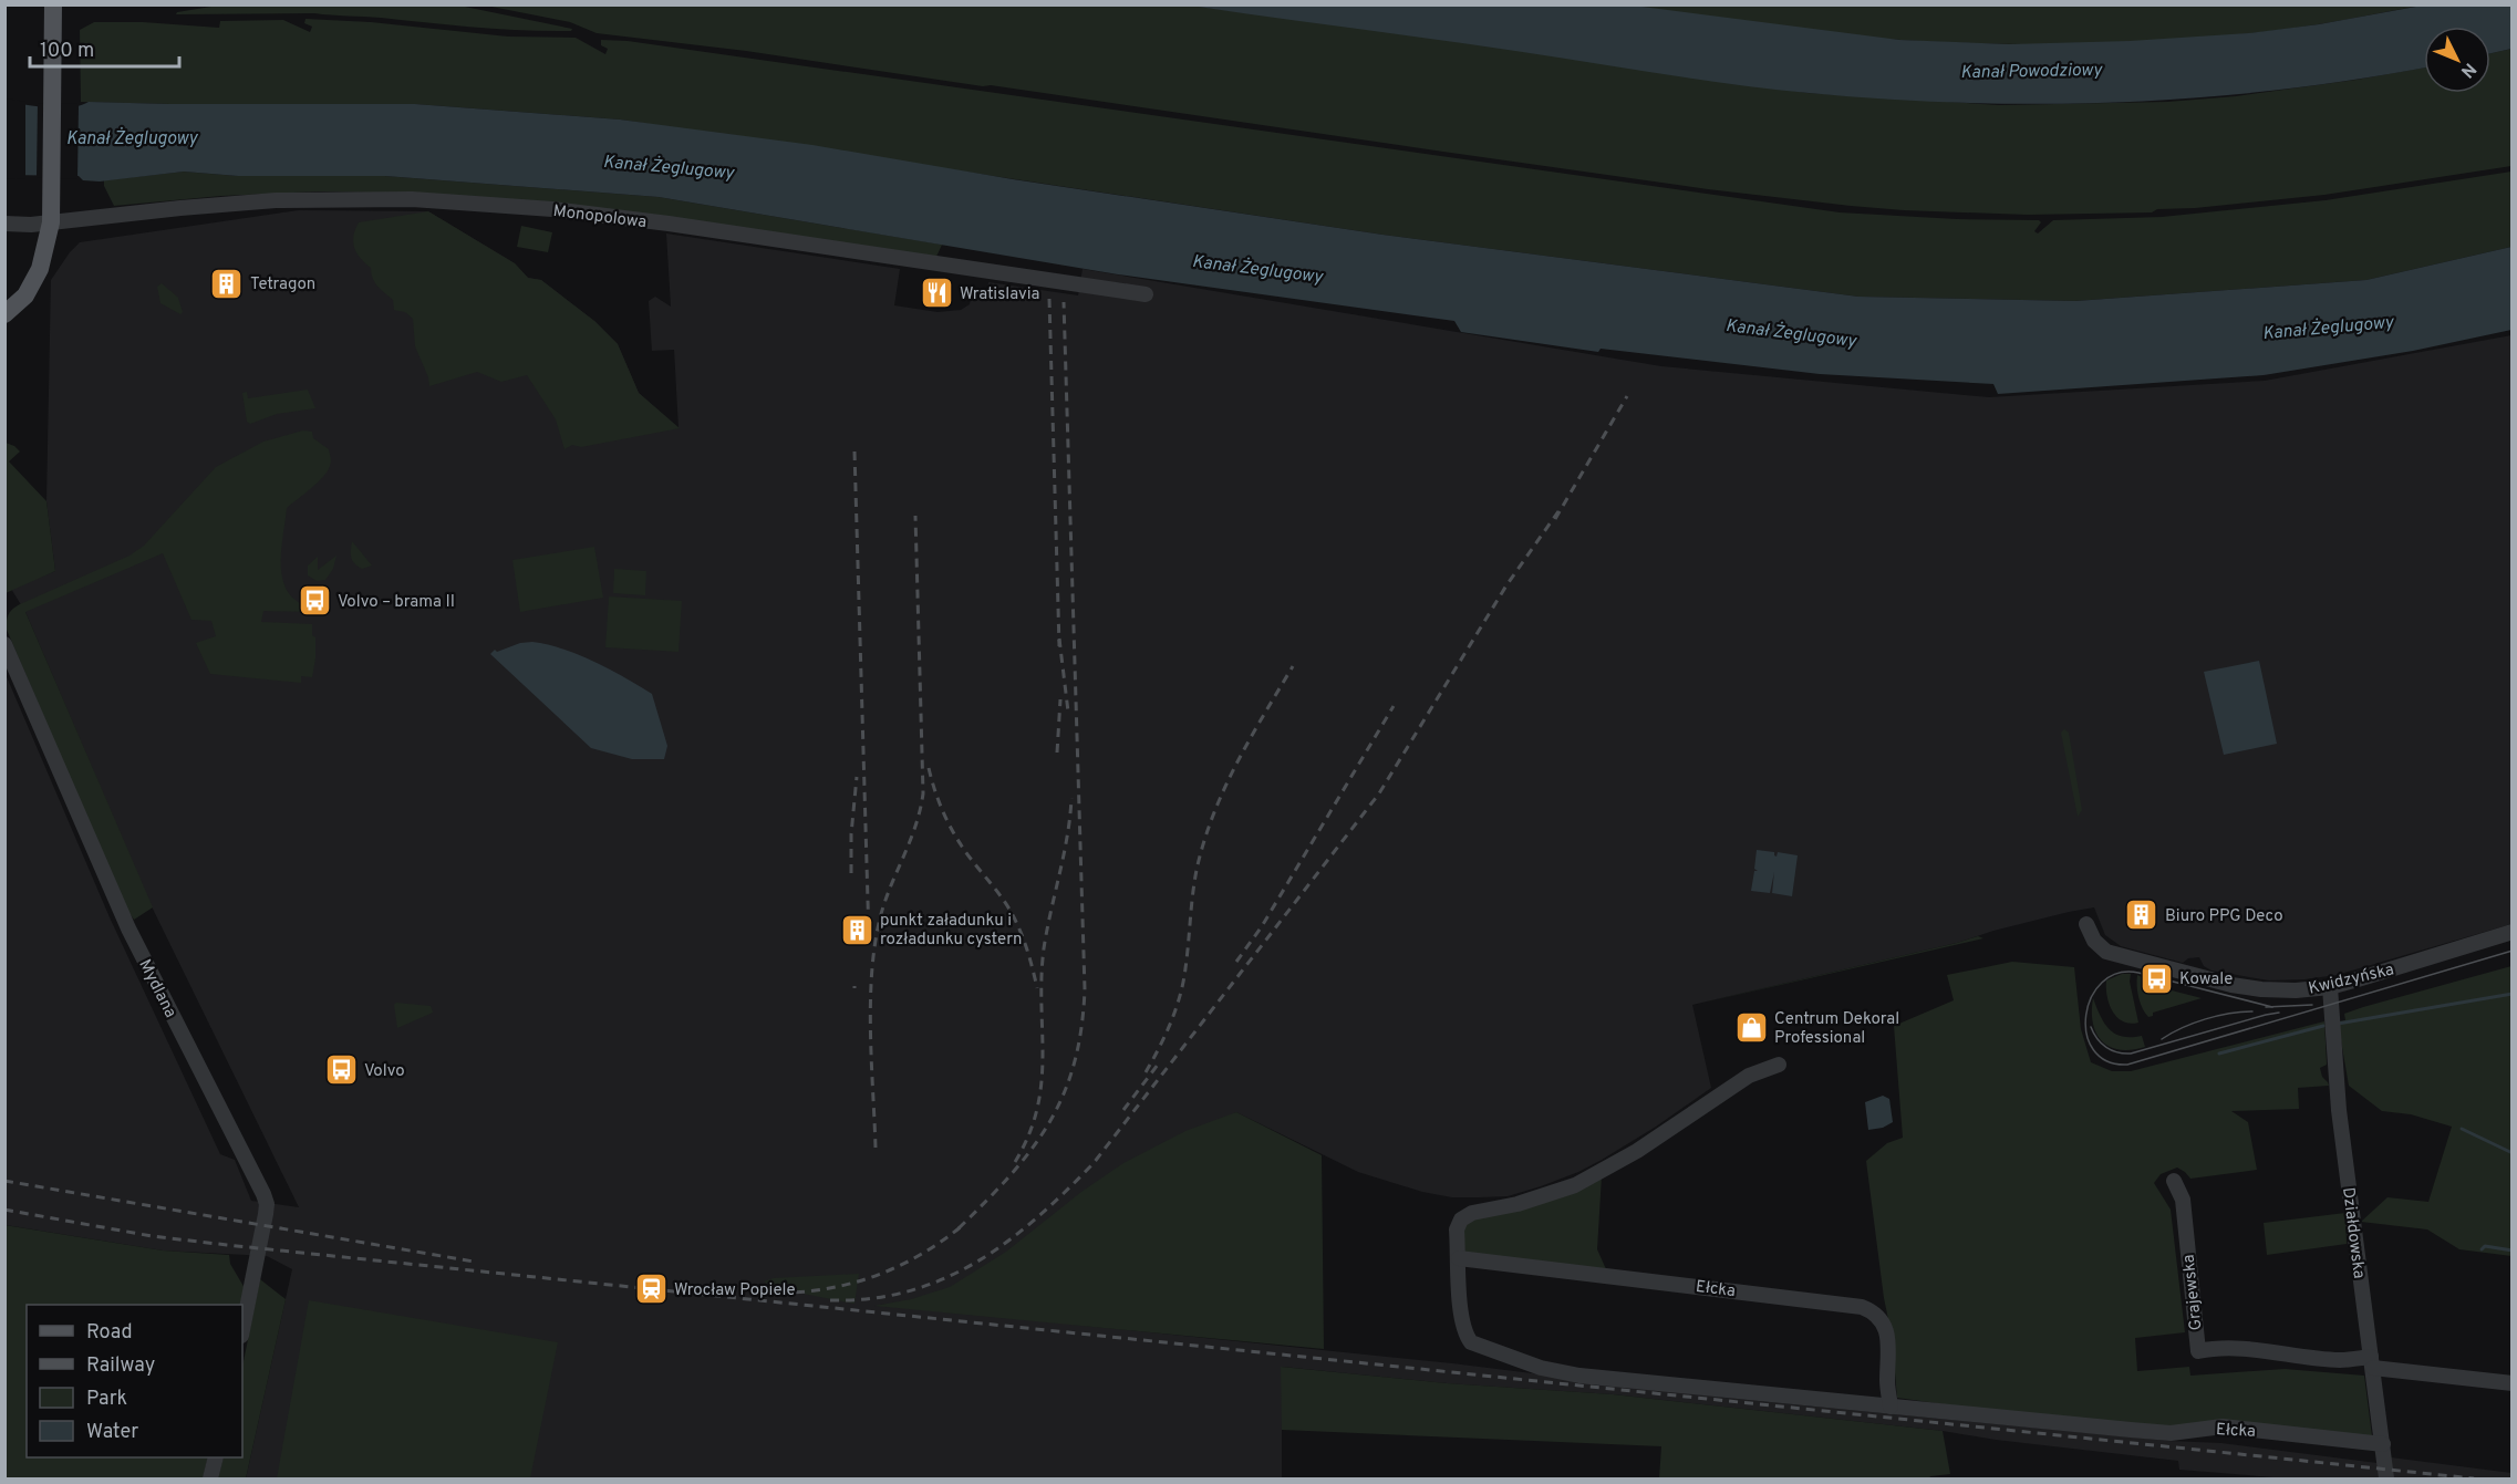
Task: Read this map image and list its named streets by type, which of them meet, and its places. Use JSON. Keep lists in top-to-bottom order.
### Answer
{
  "streets": {
    "street": [
      "Monopolowa",
      "Kwidzyńska",
      "Mydlana",
      "Działdowska",
      "Ełcka",
      "Grajewska"
    ]
  },
  "crossings": [
    ["Kwidzyńska", "Działdowska"],
    ["Działdowska", "Ełcka"],
    ["Działdowska", "Grajewska"]
  ],
  "water": ["Kanał Powodziowy", "Kanał Żeglugowy"],
  "places": {
    "building": ["Tetragon", "Biuro PPG Deco", "punkt załadunku i rozładunku cystern"],
    "restaurant": ["Wratislavia"],
    "bus stop": ["Volvo – brama II", "Kowale", "Volvo"],
    "shop": ["Centrum Dekoral Professional"],
    "station": ["Wrocław Popiele"]
  },
  "legend": [
    "Road",
    "Railway",
    "Park",
    "Water"
  ],
  "scale_bar": "100 m",
  "north": "bottom right"
}
